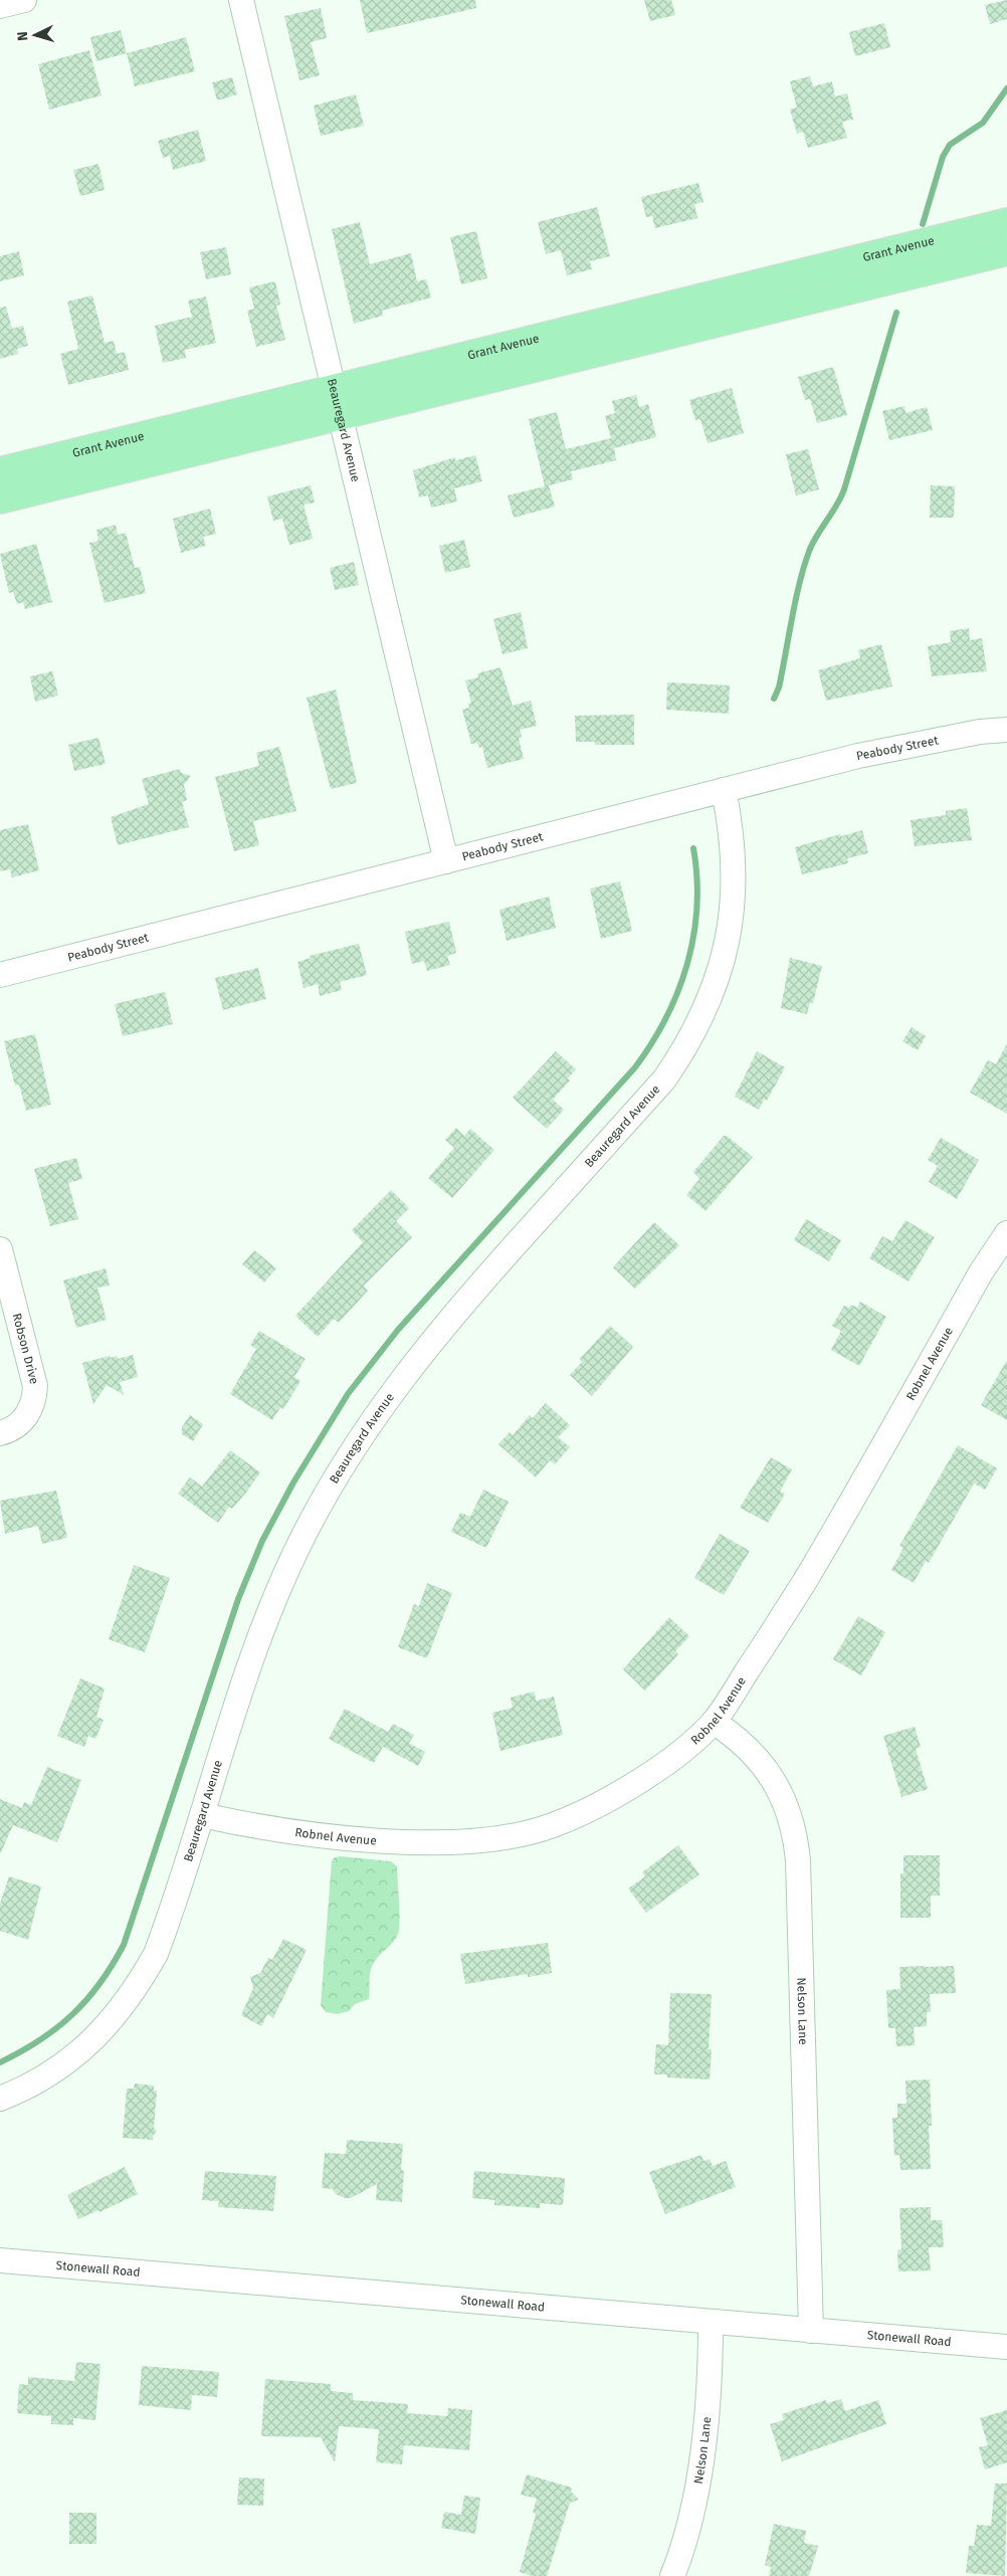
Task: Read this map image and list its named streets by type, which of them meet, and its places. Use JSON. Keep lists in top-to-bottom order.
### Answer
{
  "streets": {
    "main road": ["Grant Avenue"],
    "street": [
      "Beauregard Avenue",
      "Peabody Street",
      "Robson Drive",
      "Robnel Avenue",
      "Nelson Lane",
      "Stonewall Road"
    ]
  },
  "crossings": [
    ["Grant Avenue", "Beauregard Avenue"],
    ["Beauregard Avenue", "Peabody Street"],
    ["Beauregard Avenue", "Robnel Avenue"],
    ["Robnel Avenue", "Nelson Lane"],
    ["Nelson Lane", "Stonewall Road"]
  ],
  "north": "left"
}
